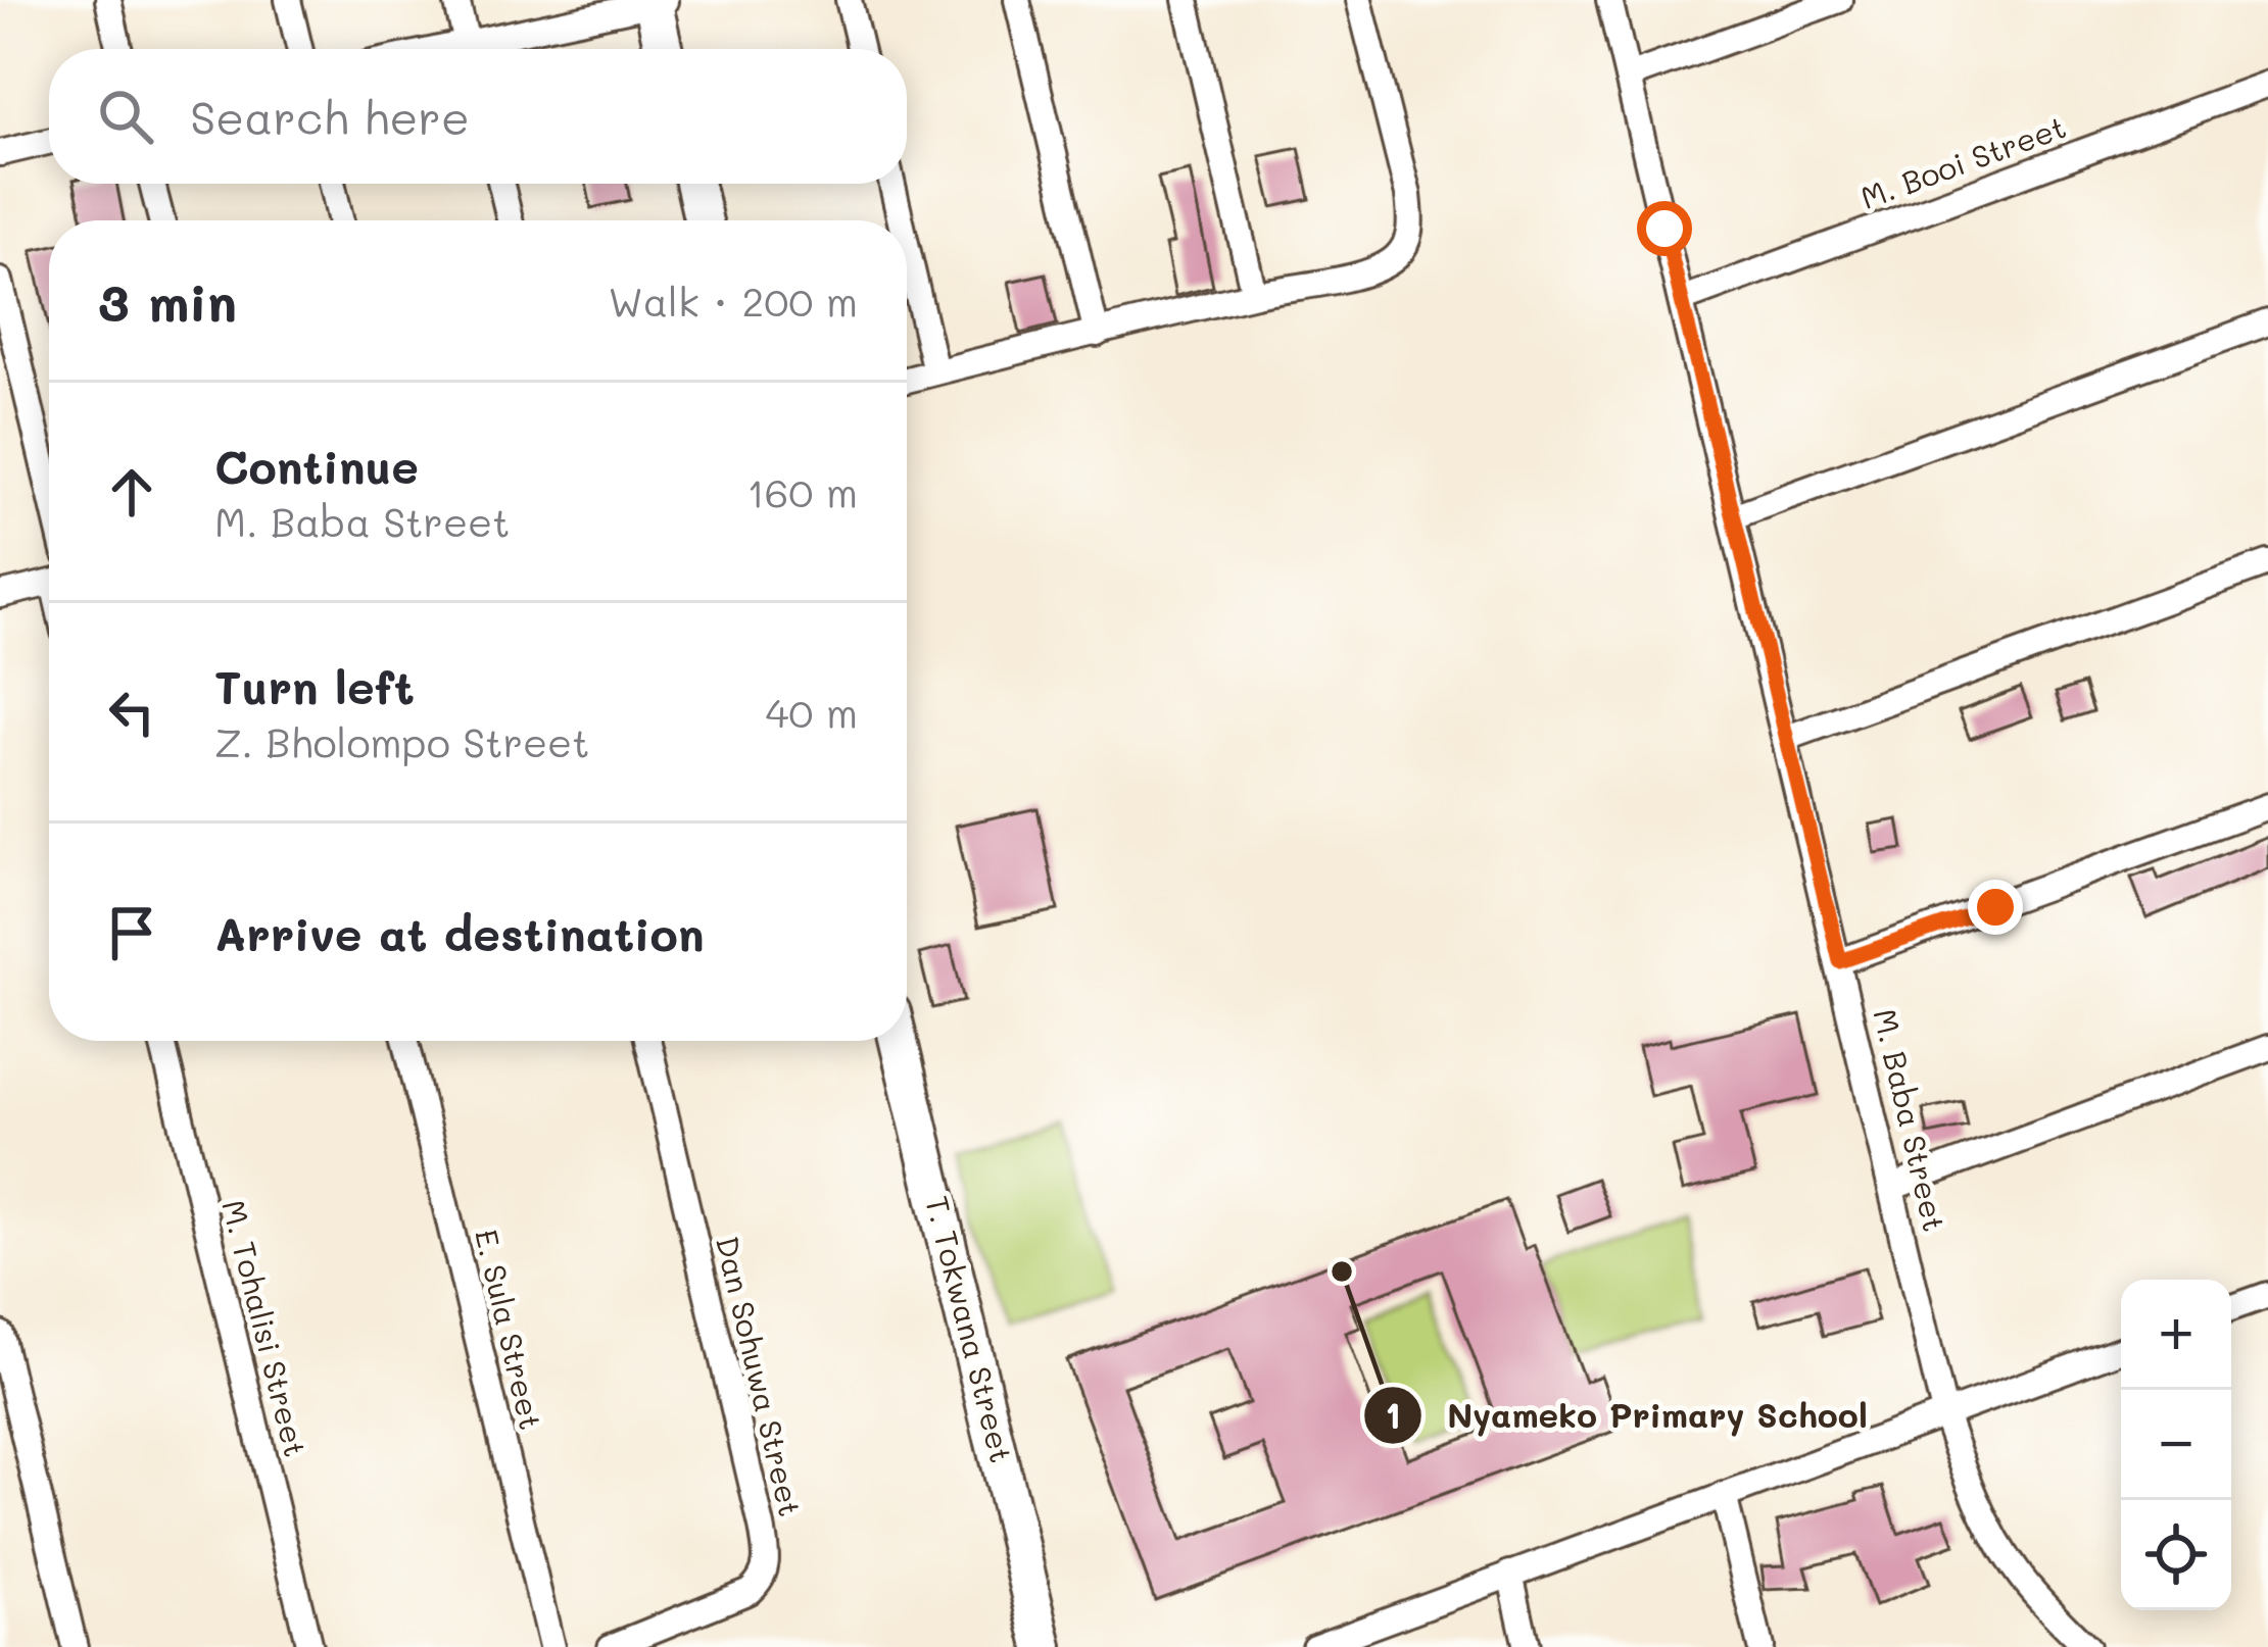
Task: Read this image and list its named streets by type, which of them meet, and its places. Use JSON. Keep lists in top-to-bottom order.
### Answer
{
  "streets": {
    "street": [
      "M. Booi Street",
      "M. Baba Street",
      "M. Tohalisi Street",
      "E. Sula Street",
      "T. Tokwana Street",
      "Dan Sohuwa Street"
    ]
  },
  "crossings": [
    ["M. Booi Street", "M. Baba Street"]
  ],
  "places": ["Nyameko Primary School"],
  "page": {
    "search": "Search here",
    "heading": ["3 min", "Walk · 200 m"],
    "list": [
      ["Continue", "M. Baba Street", "160 m"],
      ["Turn left", "Z. Bholompo Street", "40 m"],
      "Arrive at destination"
    ],
    "map_buttons": ["+", "−"]
  }
}
